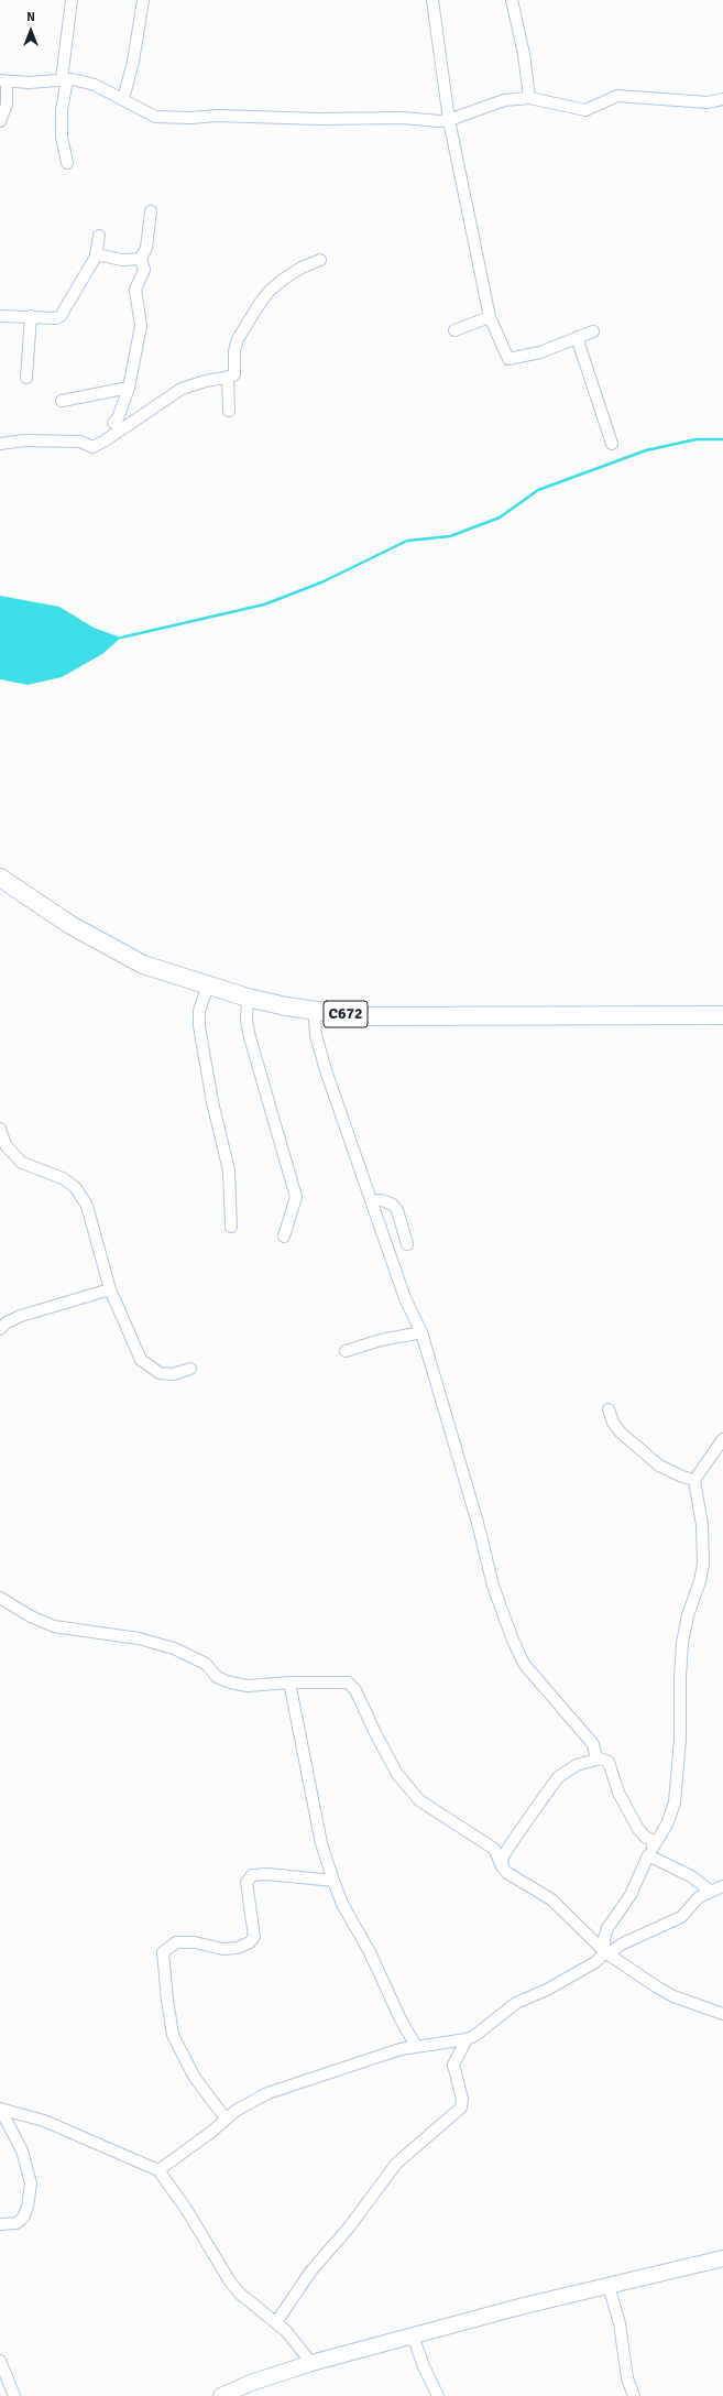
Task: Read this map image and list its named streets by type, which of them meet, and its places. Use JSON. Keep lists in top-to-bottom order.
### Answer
{
  "streets": {
    "main road": ["C672"]
  },
  "north": "top"
}
